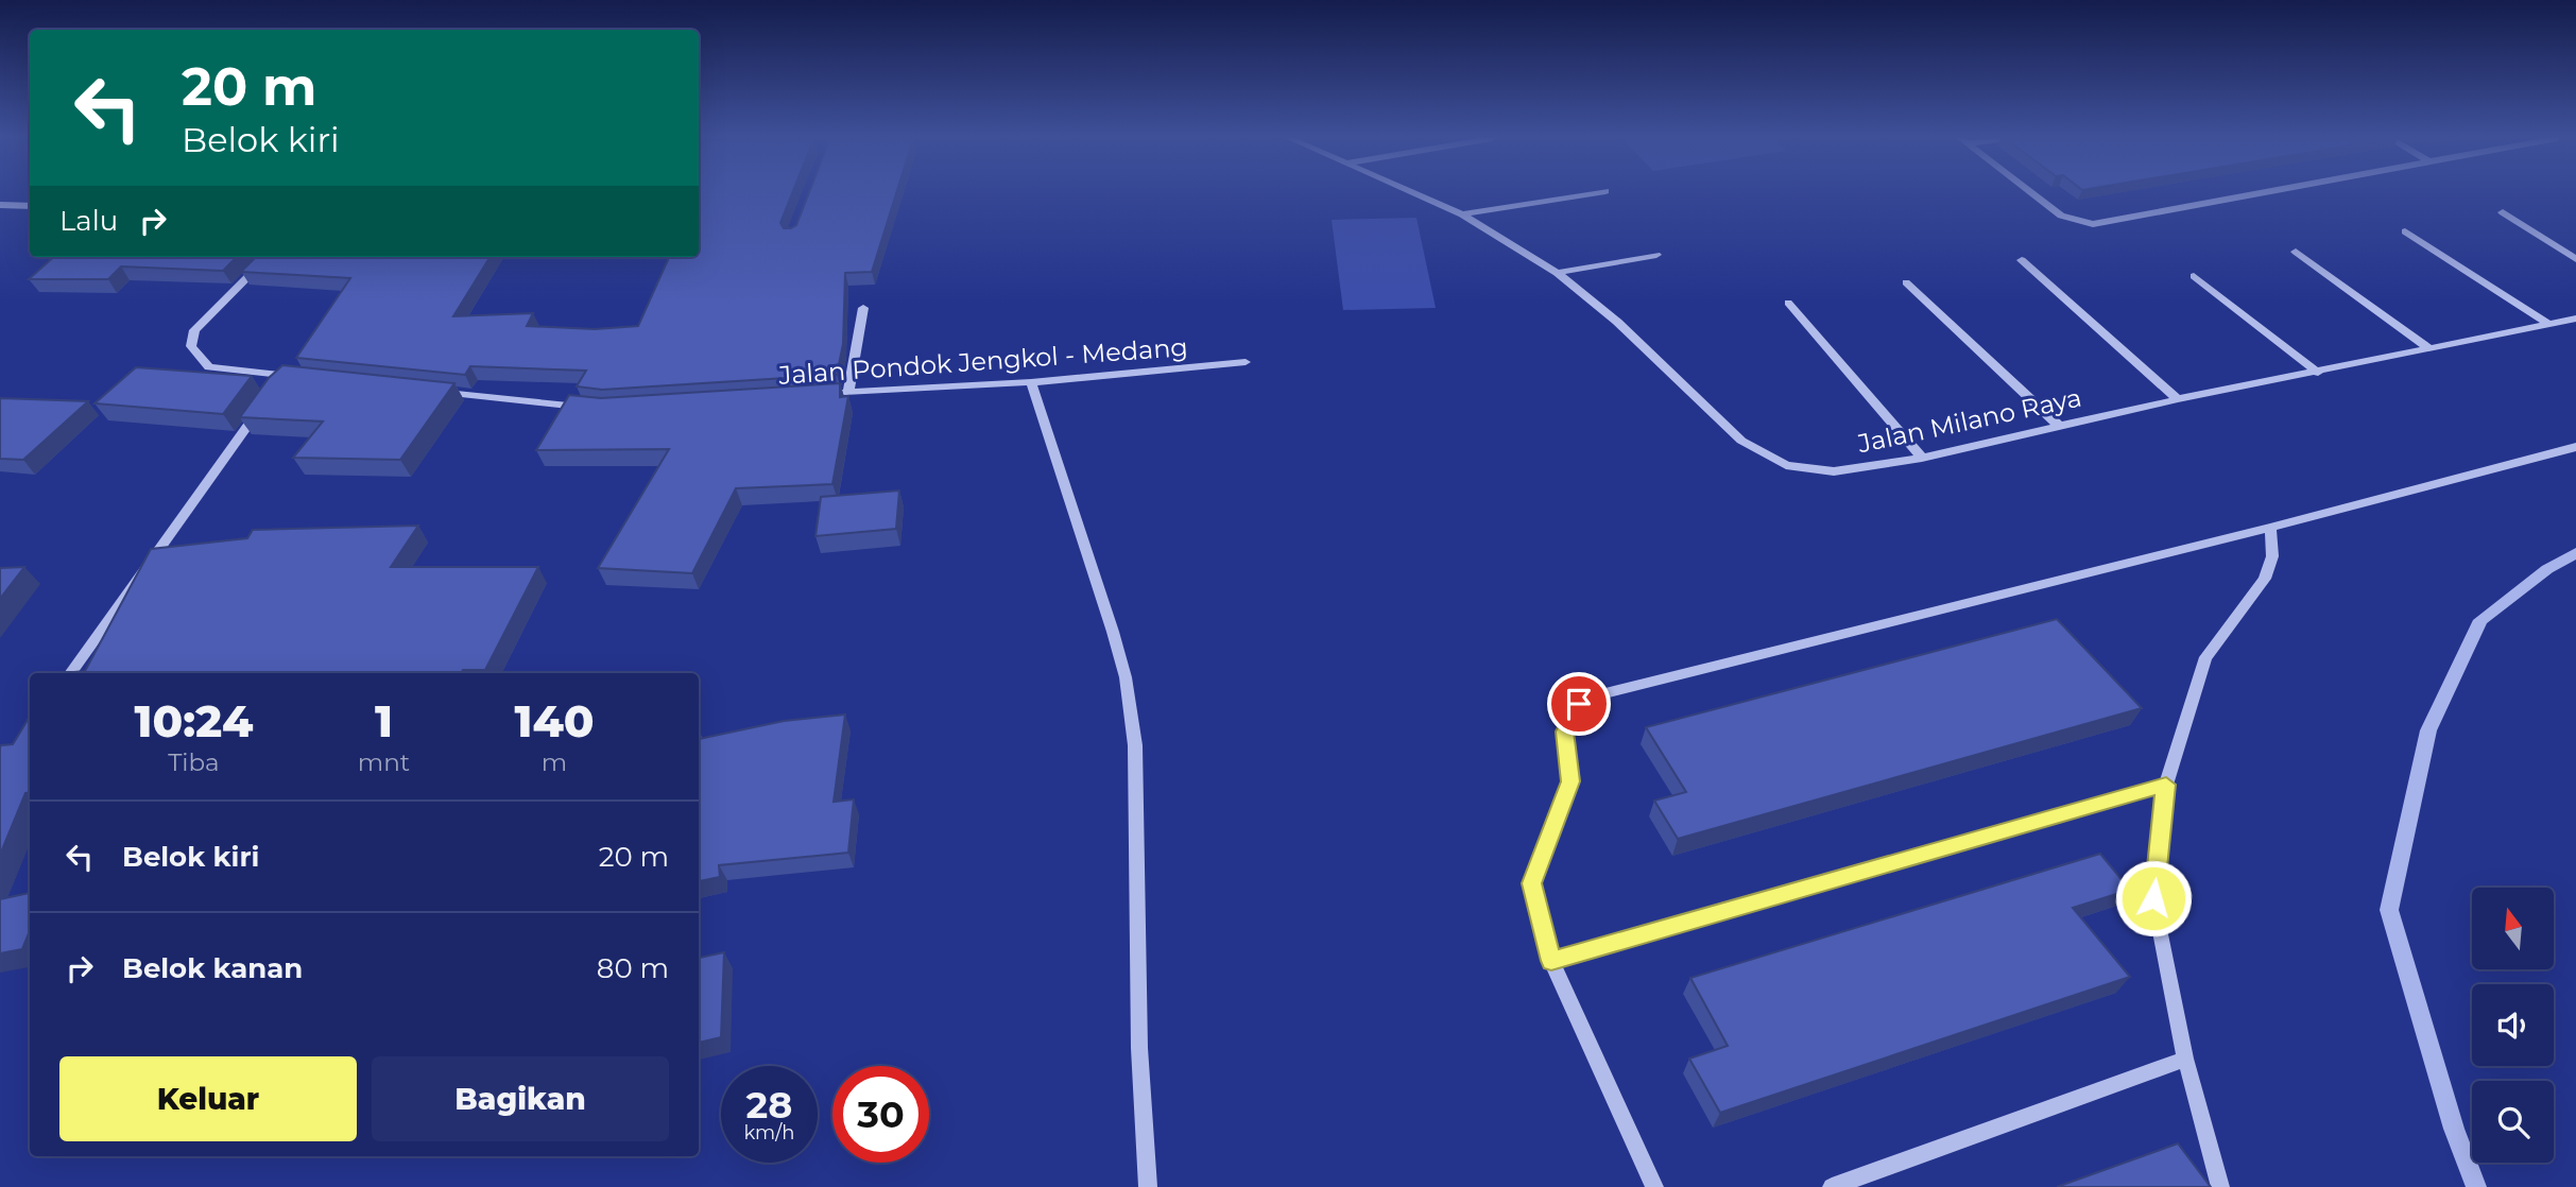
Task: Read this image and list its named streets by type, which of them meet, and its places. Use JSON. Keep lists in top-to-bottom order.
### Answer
{
  "streets": {
    "street": ["Jalan Pondok Jengkol - Medang", "Jalan Milano Raya"]
  },
  "north": "top",
  "page": {
    "turn": ["20 m", "Belok kiri"],
    "then": "Lalu",
    "eta": [
      "10:24",
      "Tiba",
      "1",
      "mnt",
      "140",
      "m"
    ],
    "list": [
      {
        "name": "Belok kiri",
        "value": "20 m"
      },
      {
        "name": "Belok kanan",
        "value": "80 m"
      }
    ],
    "buttons": ["Keluar", "Bagikan"],
    "speed": "28 km/h",
    "limit": "30"
  }
}
